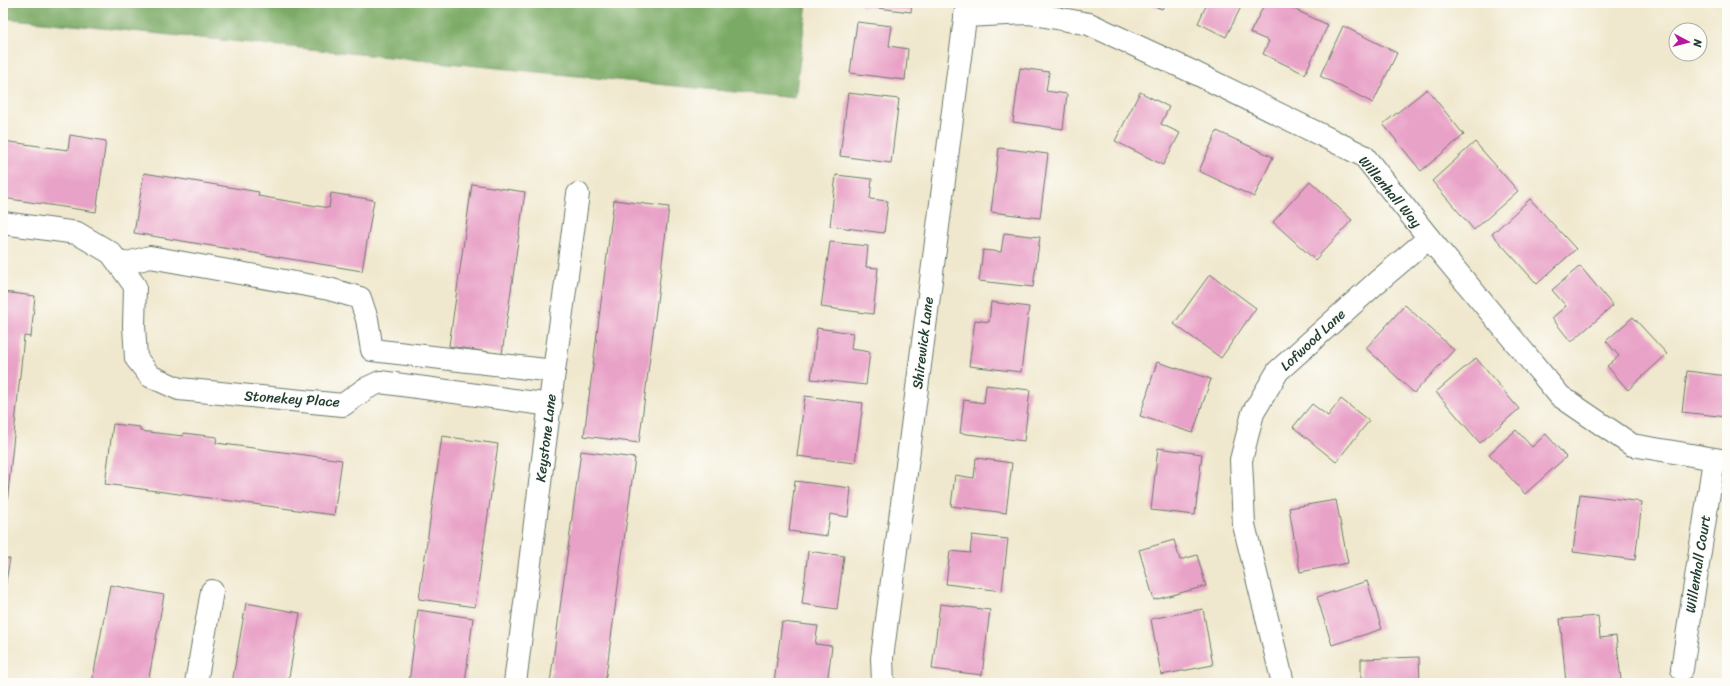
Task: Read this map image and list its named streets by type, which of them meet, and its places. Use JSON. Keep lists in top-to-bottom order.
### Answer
{
  "streets": {
    "street": [
      "Willenhall Way",
      "Lofwood Lane",
      "Shirewick Lane",
      "Stonekey Place",
      "Keystone Lane",
      "Willenhall Court"
    ]
  },
  "crossings": [
    ["Willenhall Way", "Lofwood Lane"],
    ["Willenhall Way", "Shirewick Lane"],
    ["Willenhall Way", "Willenhall Court"],
    ["Stonekey Place", "Keystone Lane"]
  ],
  "north": "right"
}
